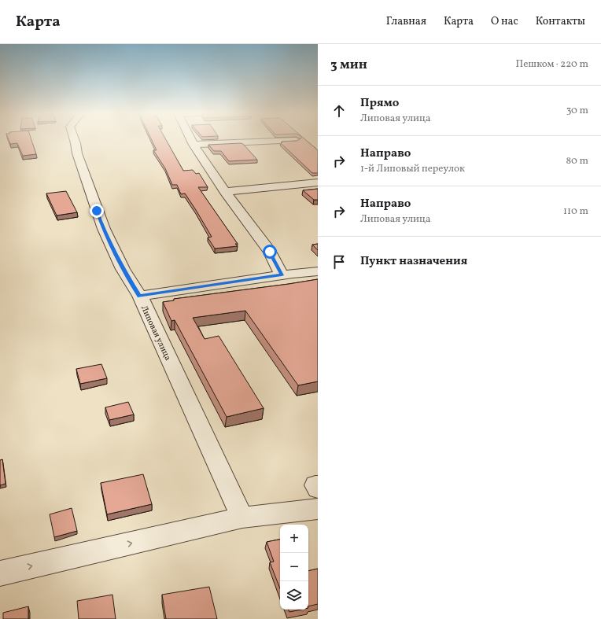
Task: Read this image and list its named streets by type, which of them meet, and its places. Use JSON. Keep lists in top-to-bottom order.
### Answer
{
  "streets": {
    "street": ["Липовая улица"]
  },
  "page": {
    "header": "Карта",
    "nav": [
      "Главная",
      "Карта",
      "О нас",
      "Контакты"
    ],
    "heading": ["3 мин", "Пешком · 220 m"],
    "list": [
      ["Прямо", "Липовая улица", "30 m"],
      ["Направо", "1-й Липовый переулок", "80 m"],
      ["Направо", "Липовая улица", "110 m"],
      "Пункт назначения"
    ],
    "map_buttons": ["+", "−"]
  }
}
